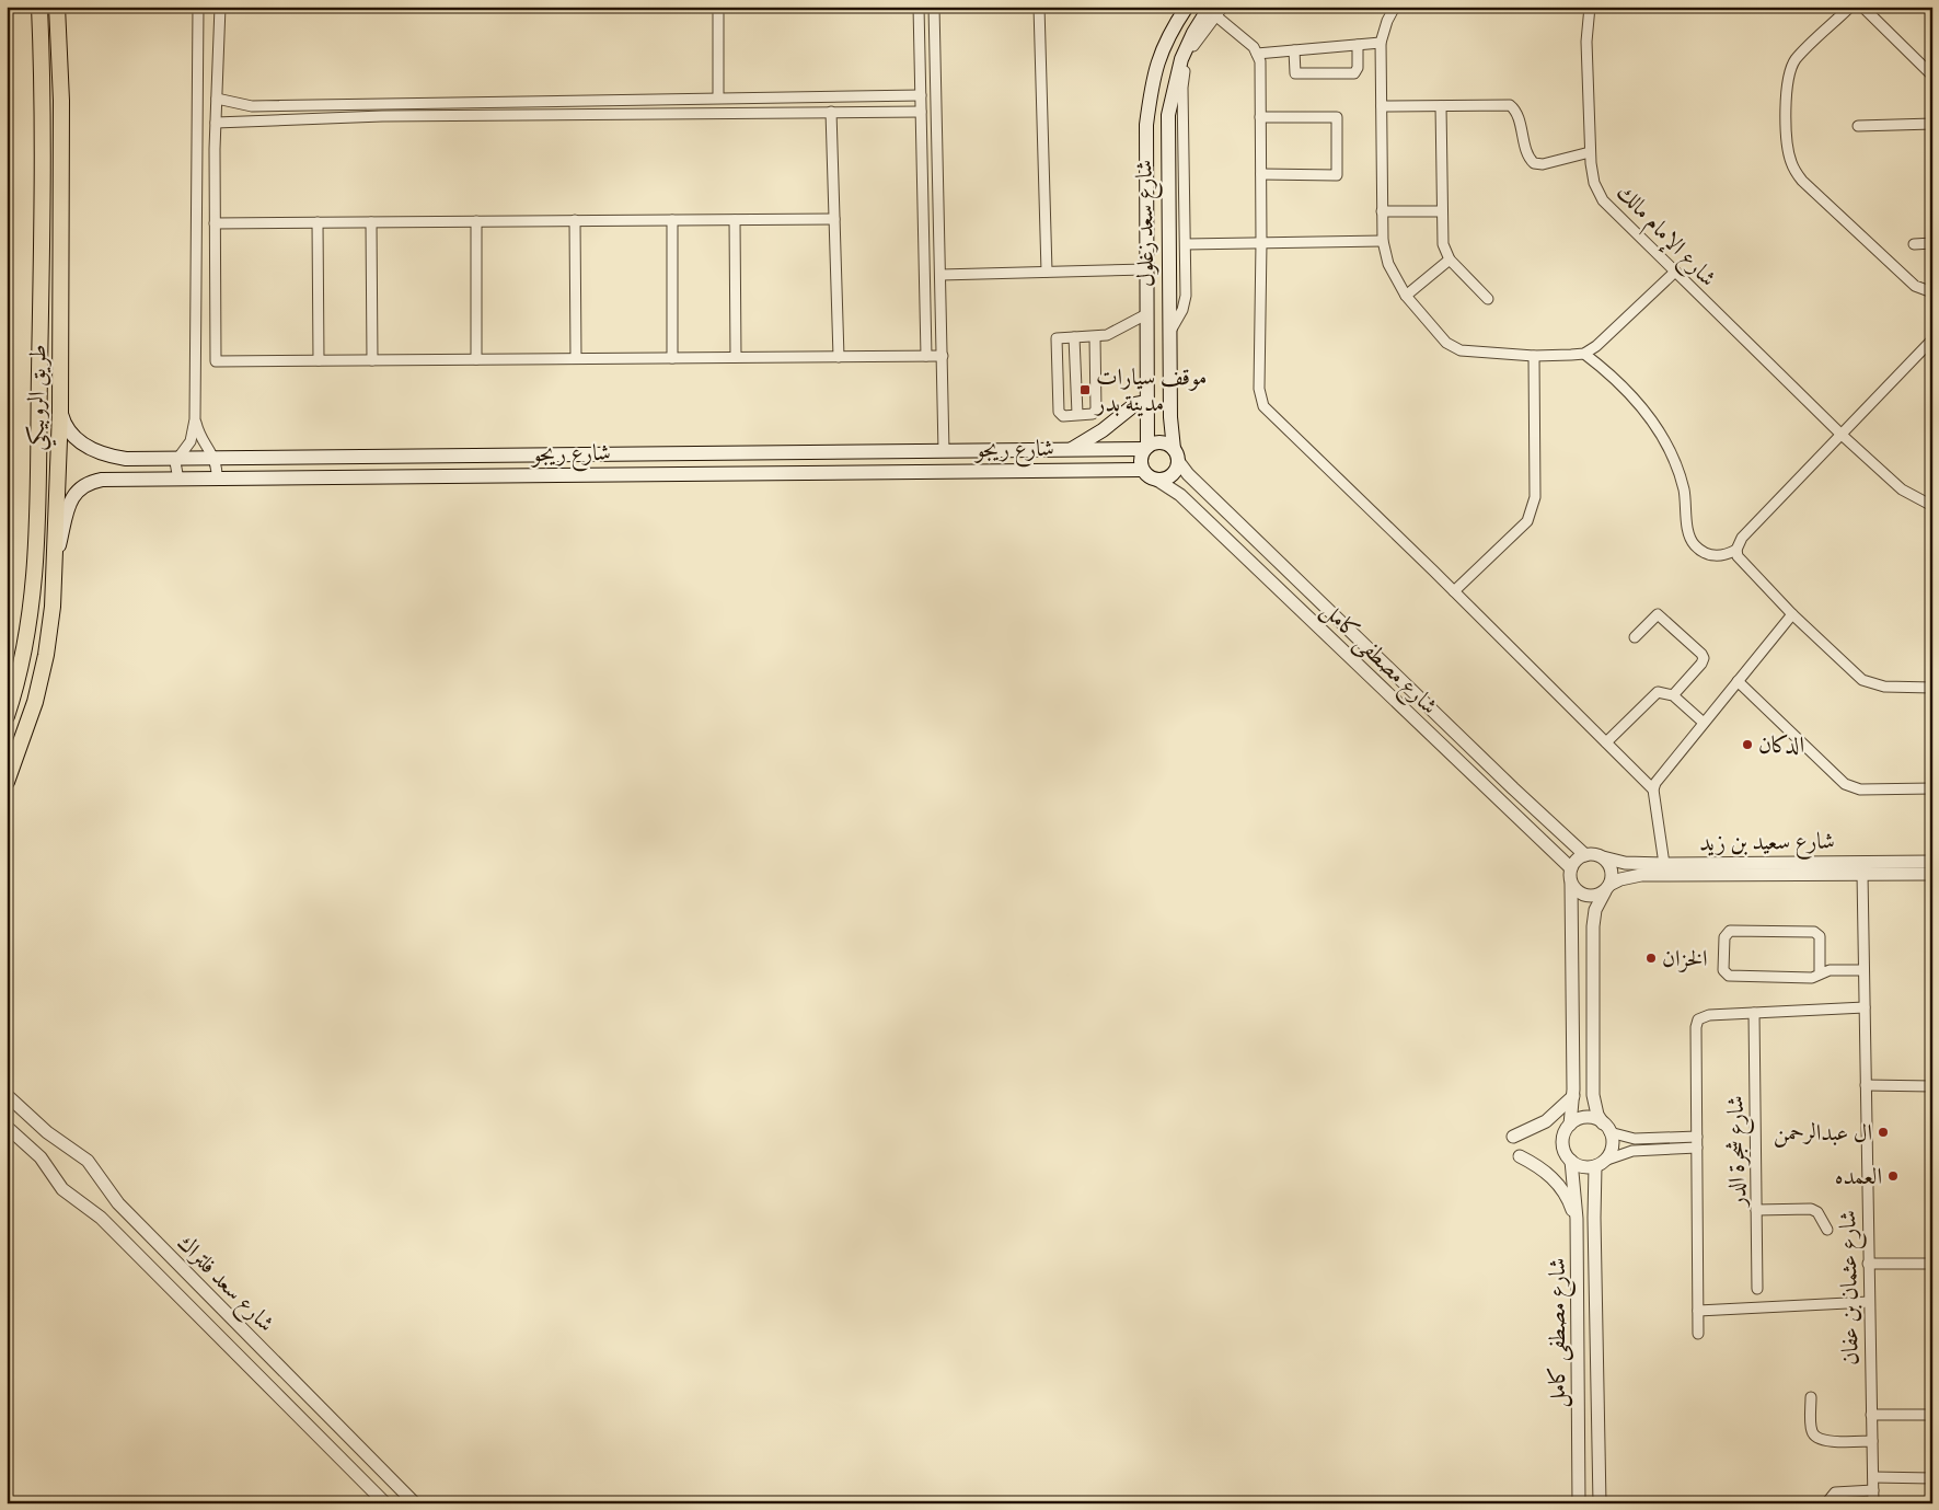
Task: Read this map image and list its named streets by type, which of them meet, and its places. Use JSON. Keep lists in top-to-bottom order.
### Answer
{
  "streets": {
    "main road": ["شارع سعد زغلول", "طريق الروبيكي", "شارع ريجو"],
    "street": [
      "شارع الإمام مالك",
      "شارع مصطفى كامل",
      "شارع سعيد بن زيد",
      "شارع شجرة الدر",
      "شارع سعد فلتراك",
      "شارع عثمان بن عفان"
    ]
  },
  "crossings": [
    ["شارع سعد زغلول", "شارع ريجو"],
    ["شارع سعد زغلول", "شارع مصطفى كامل"],
    ["طريق الروبيكي", "شارع ريجو"],
    ["شارع ريجو", "شارع مصطفى كامل"],
    ["شارع مصطفى كامل", "شارع سعيد بن زيد"],
    ["شارع سعيد بن زيد", "شارع عثمان بن عفان"]
  ],
  "places": {
    "transit": ["موقف سيارات مدينة بدر"],
    "other": [
      "الدكان",
      "الخزان",
      "ال عبدالرحمن",
      "العمده"
    ]
  }
}
